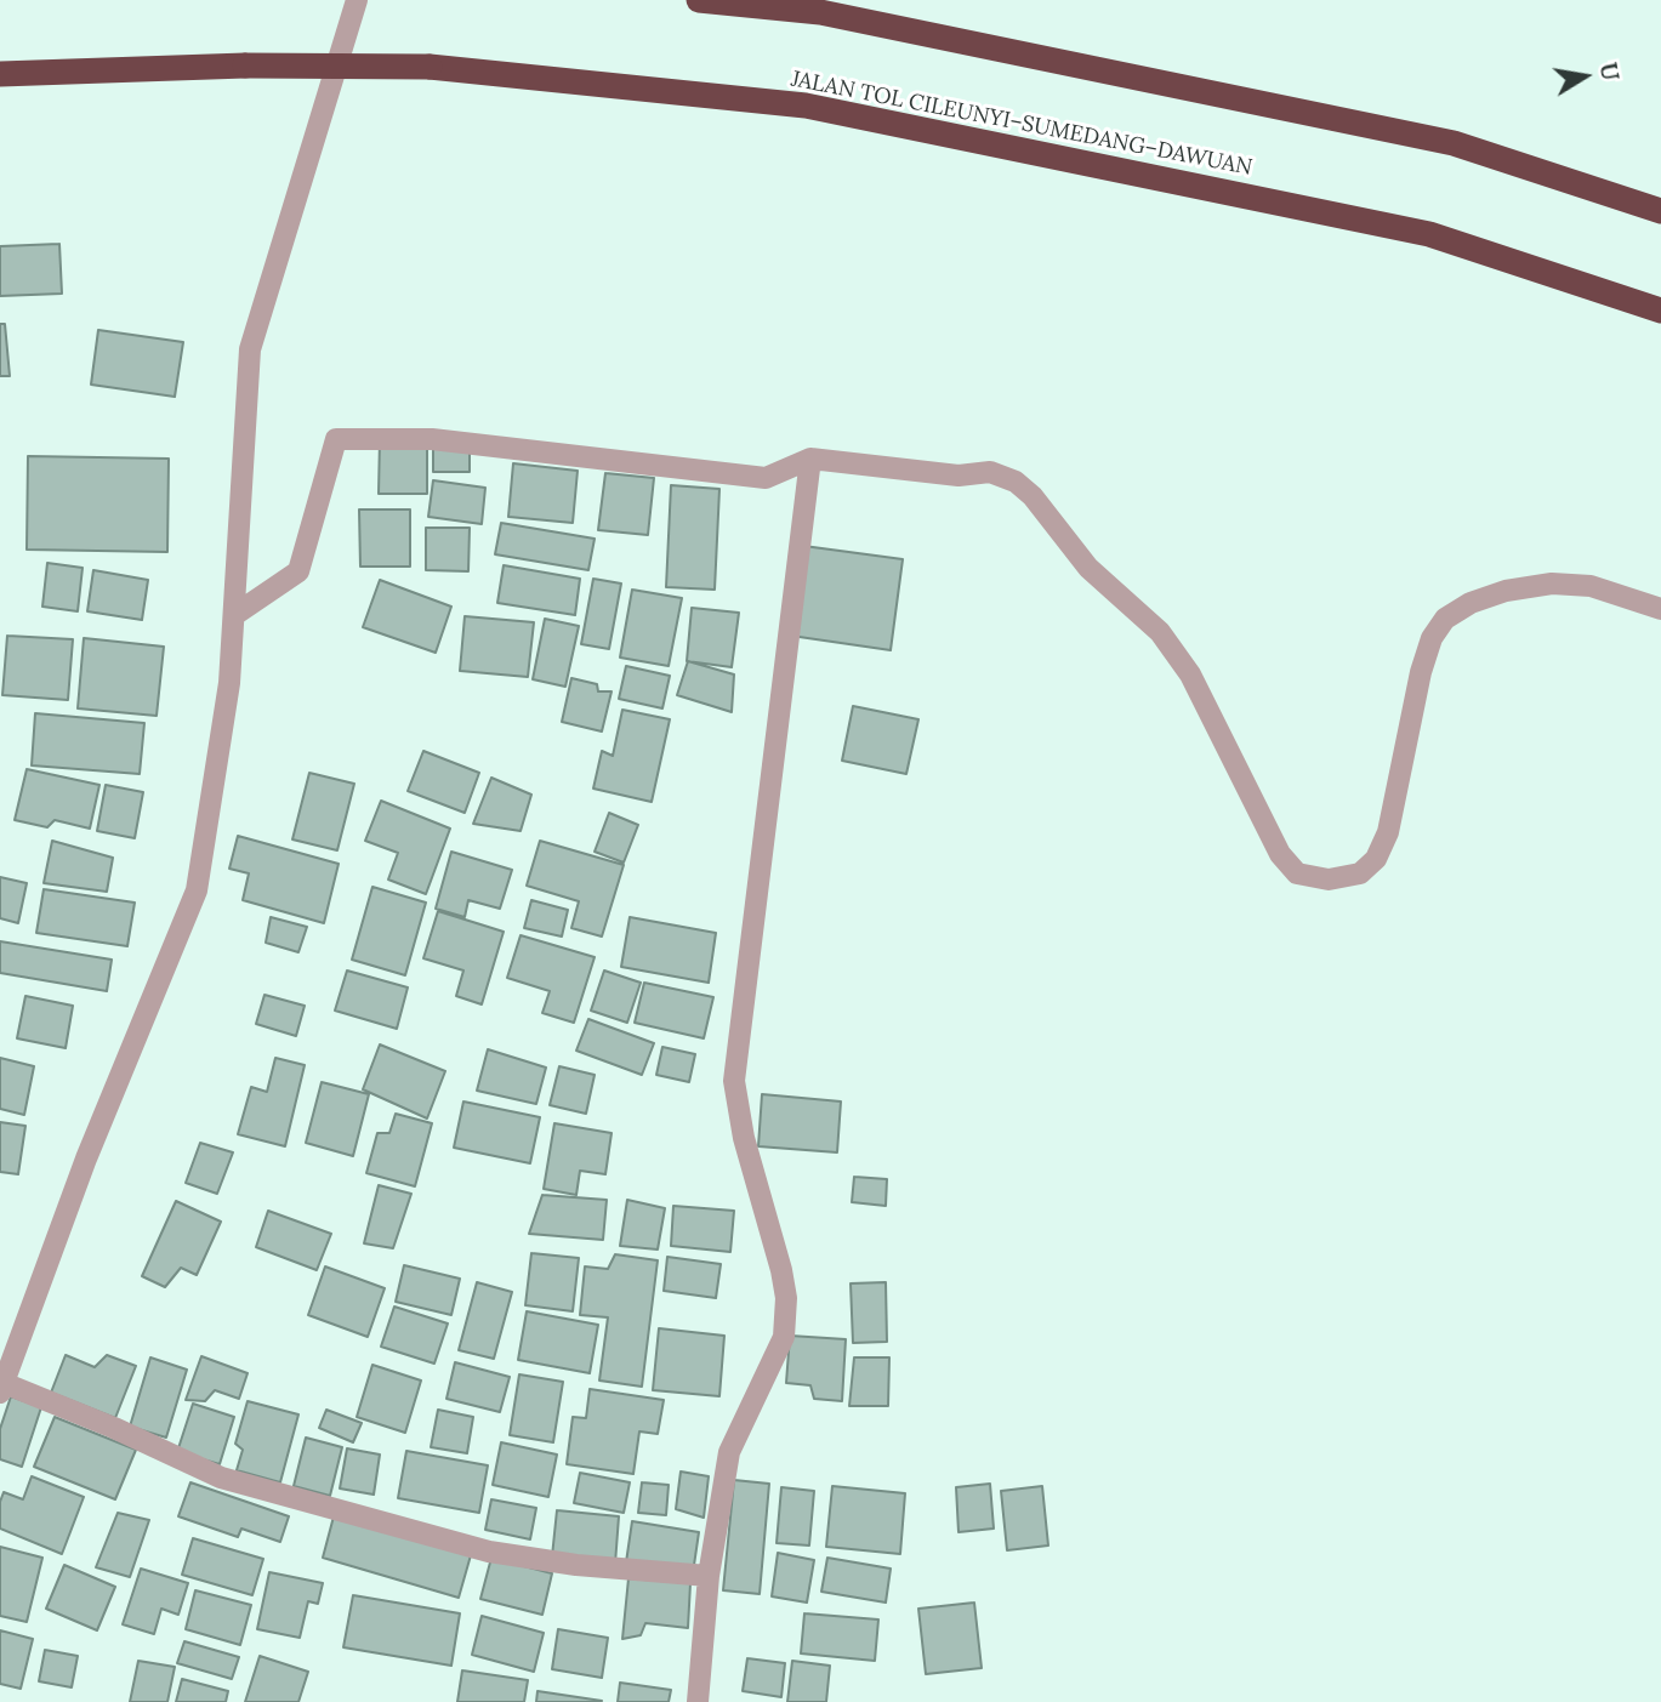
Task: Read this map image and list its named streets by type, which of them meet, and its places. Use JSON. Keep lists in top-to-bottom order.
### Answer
{
  "streets": {
    "highway": ["JALAN TOL CILEUNYI–SUMEDANG–DAWUAN"]
  },
  "north": "right"
}
